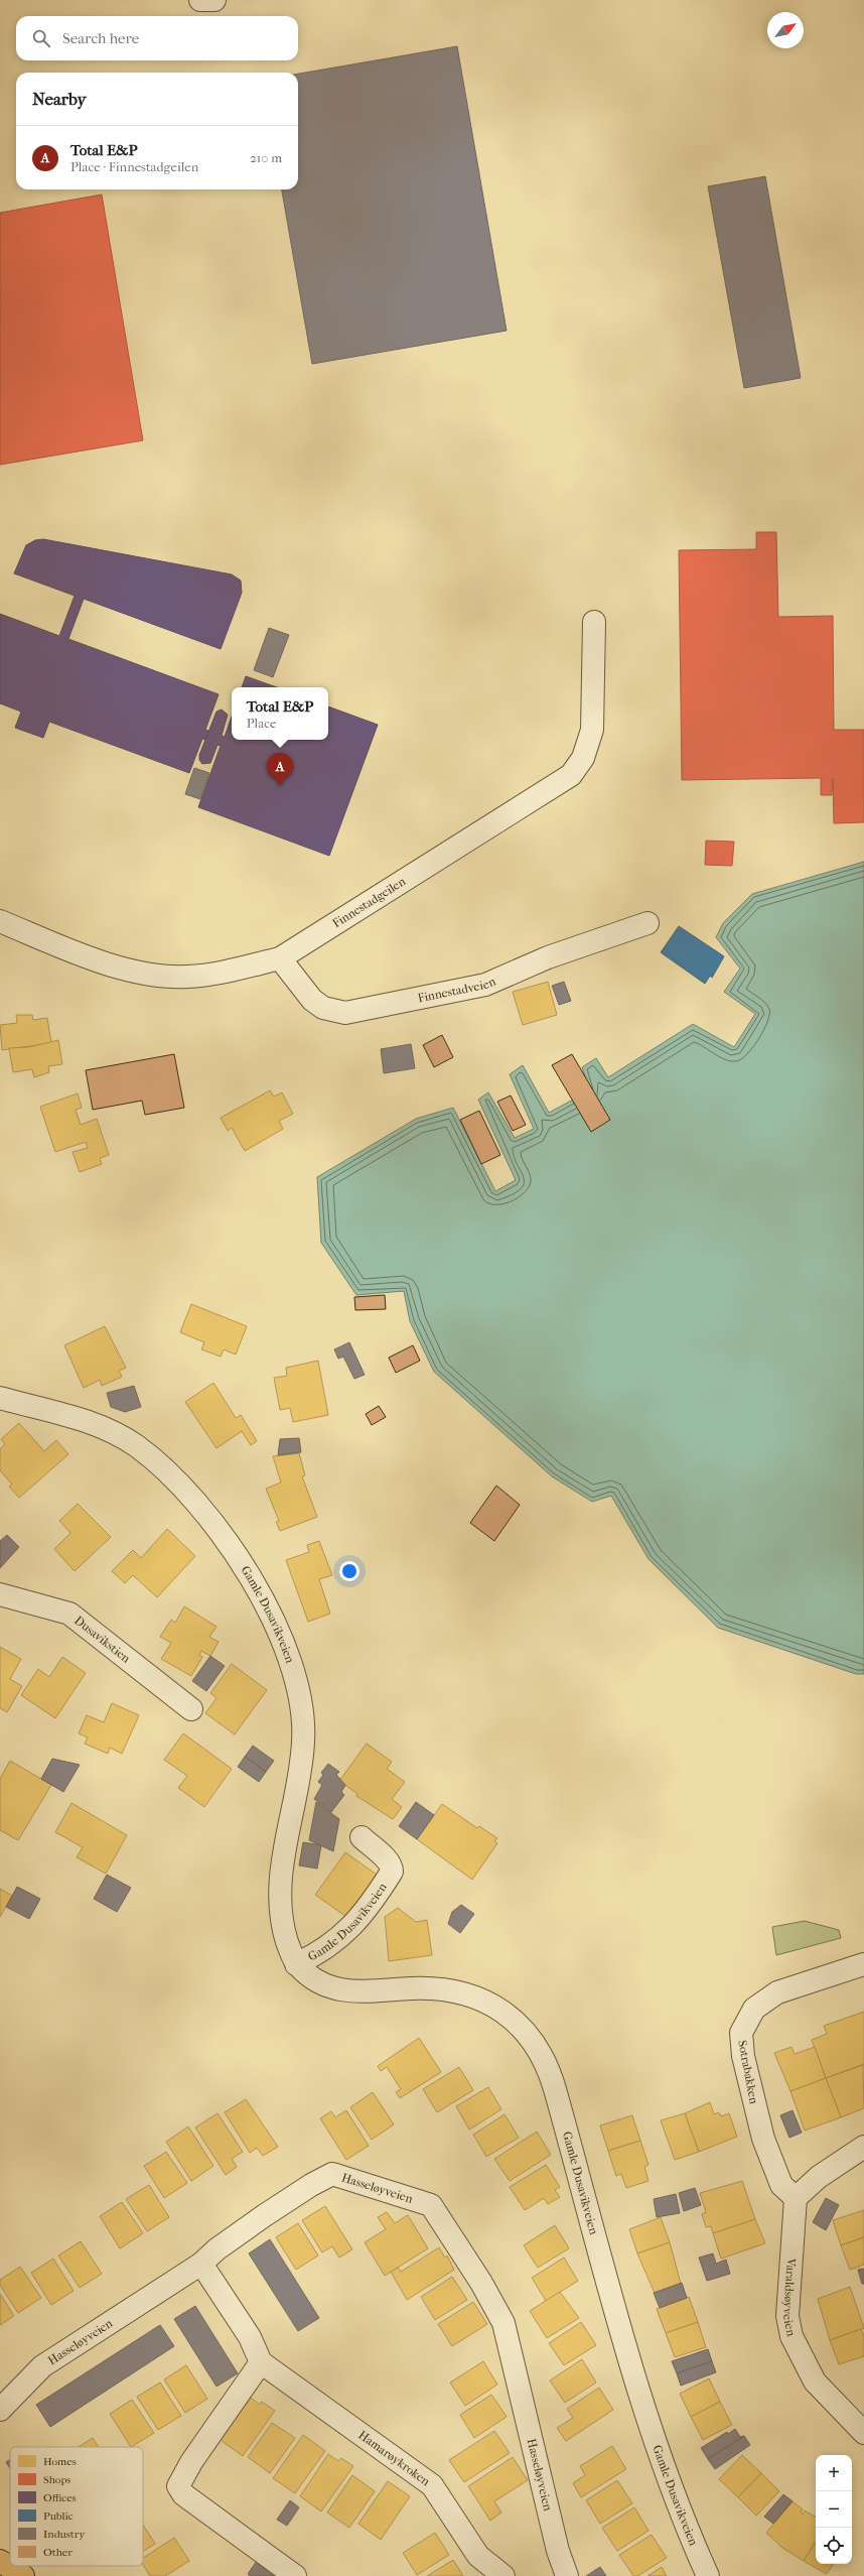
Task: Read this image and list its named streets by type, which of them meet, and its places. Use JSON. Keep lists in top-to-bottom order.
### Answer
{
  "streets": {
    "street": [
      "Finnestadgeilen",
      "Finnestadveien",
      "Gamle Dusavikveien",
      "Dusavikstien",
      "Sotrabakken",
      "Hasseløyveien",
      "Varaldsøyveien",
      "Hamarøykroken"
    ]
  },
  "crossings": [
    ["Finnestadgeilen", "Finnestadveien"],
    ["Sotrabakken", "Varaldsøyveien"]
  ],
  "legend": [
    "Homes",
    "Shops",
    "Offices",
    "Public",
    "Industry",
    "Other"
  ],
  "north": "top right",
  "page": {
    "search": "Search here",
    "heading": "Nearby",
    "list": [
      {
        "mark": "A",
        "name": "Total E&P",
        "note": "Place · Finnestadgeilen",
        "value": "210 m"
      }
    ],
    "popup": ["Total E&P", "Place"],
    "pins": "A",
    "map_buttons": ["+", "−"]
  }
}
